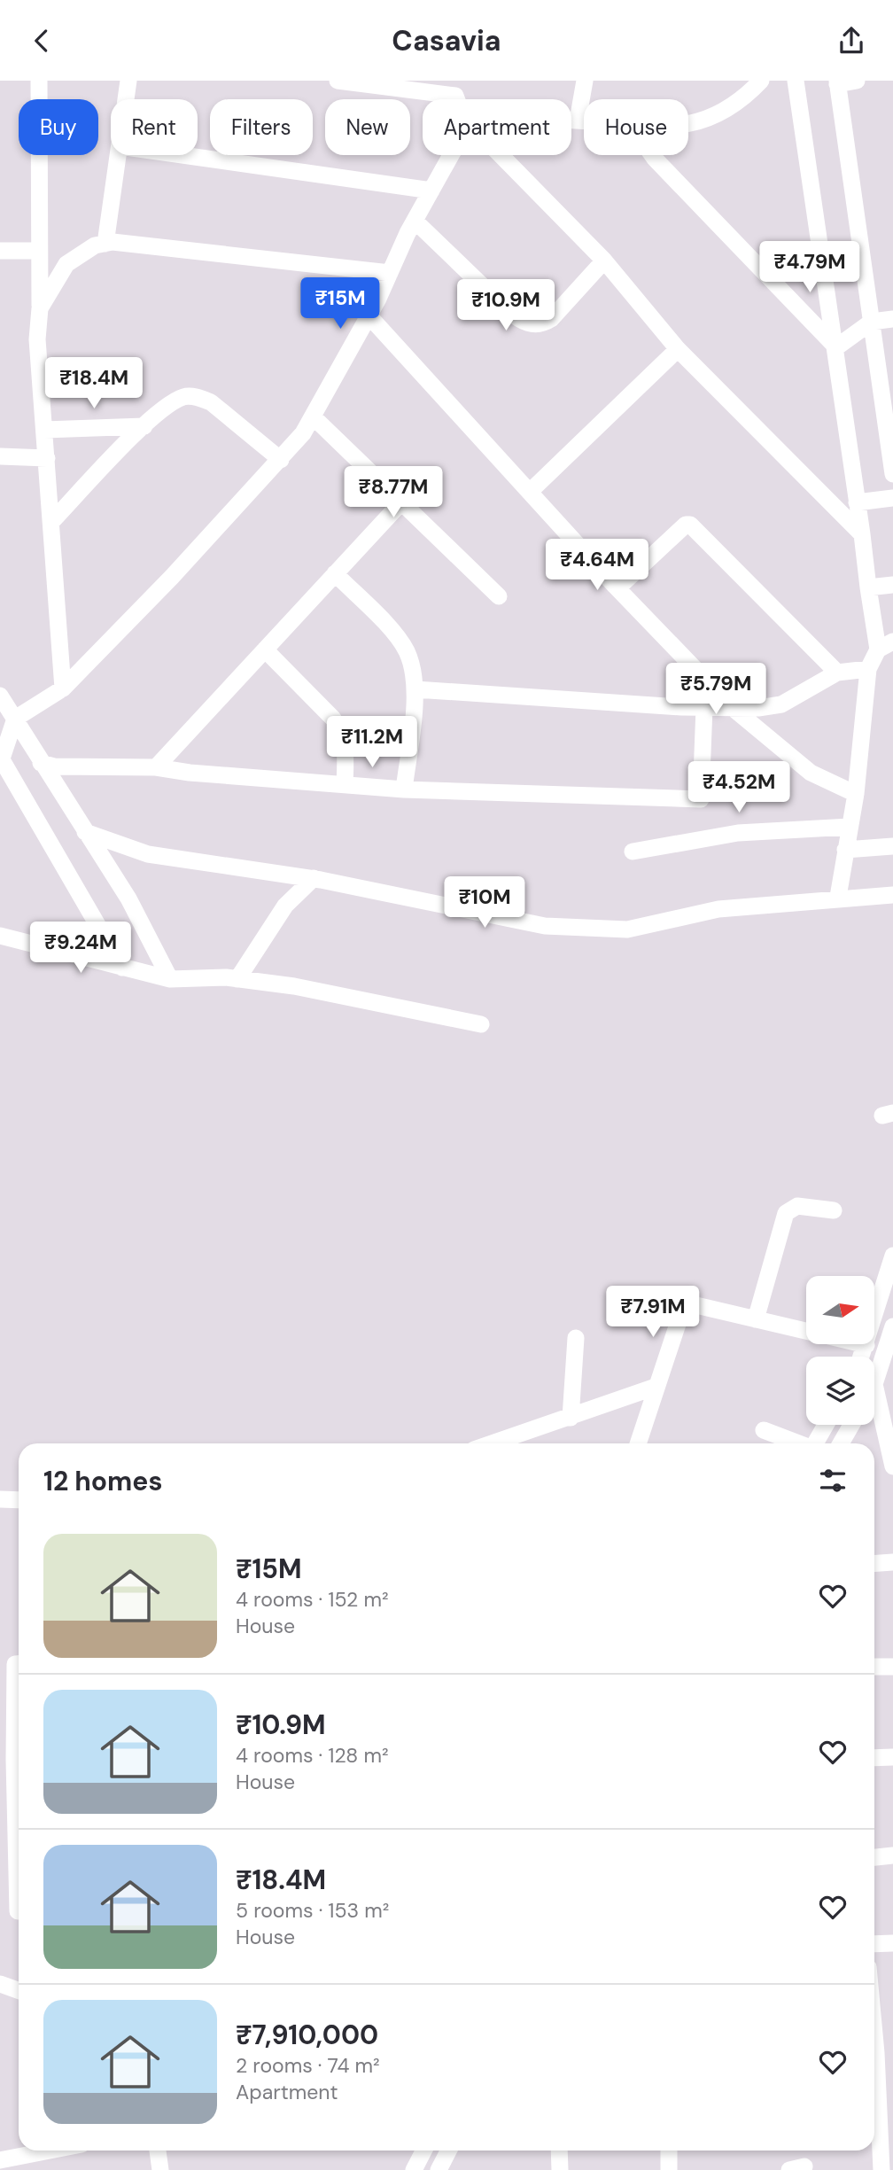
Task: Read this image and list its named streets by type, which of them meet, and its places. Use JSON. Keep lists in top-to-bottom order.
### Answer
{
  "north": "right",
  "page": {
    "header": "Casavia",
    "chip": [
      "Buy",
      "Rent",
      "Filters",
      "New",
      "Apartment",
      "House"
    ],
    "price": [
      "₹4.79M",
      "₹15M",
      "₹10.9M",
      "₹18.4M",
      "₹8.77M",
      "₹4.64M",
      "₹5.79M",
      "₹11.2M",
      "₹4.52M",
      "₹10M",
      "₹9.24M",
      "₹7.91M"
    ],
    "heading": "12 homes",
    "list": [
      {
        "name": "₹15M",
        "note": "4 rooms · 152 m² · House"
      },
      {
        "name": "₹10.9M",
        "note": "4 rooms · 128 m² · House"
      },
      {
        "name": "₹18.4M",
        "note": "5 rooms · 153 m² · House"
      },
      {
        "name": "₹7,910,000",
        "note": "2 rooms · 74 m² · Apartment"
      }
    ]
  }
}
